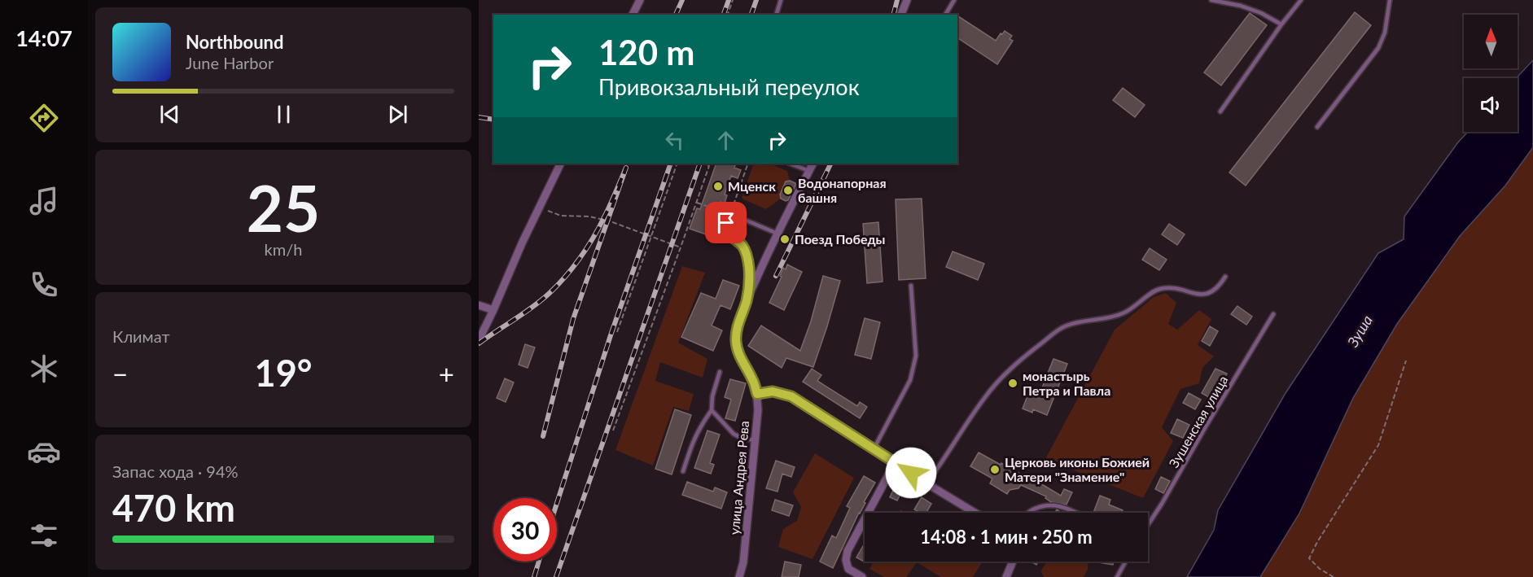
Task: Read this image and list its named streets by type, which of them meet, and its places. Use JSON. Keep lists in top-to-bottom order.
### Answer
{
  "streets": {
    "street": ["улица Андрея Рева"],
    "lane": ["Зушенская улица"]
  },
  "water": ["Зуша"],
  "places": [
    "Мценск",
    "Водонапорная башня",
    "Поезд Победы",
    "монастырь Петра и Павла",
    "Церковь иконы Божией Матери \"Знамение\""
  ],
  "north": "top",
  "page": {
    "tabs": "14:07",
    "turn": ["120 m", "Привокзальный переулок"],
    "song": ["Northbound", "June Harbor"],
    "tile": [
      ["25", "km/h"],
      "Климат",
      ["Запас хода · 94%", "470 km"]
    ],
    "heat": ["−", "19°", "+"],
    "limit": "30",
    "trip": "14:08 · 1 мин · 250 m"
  }
}
